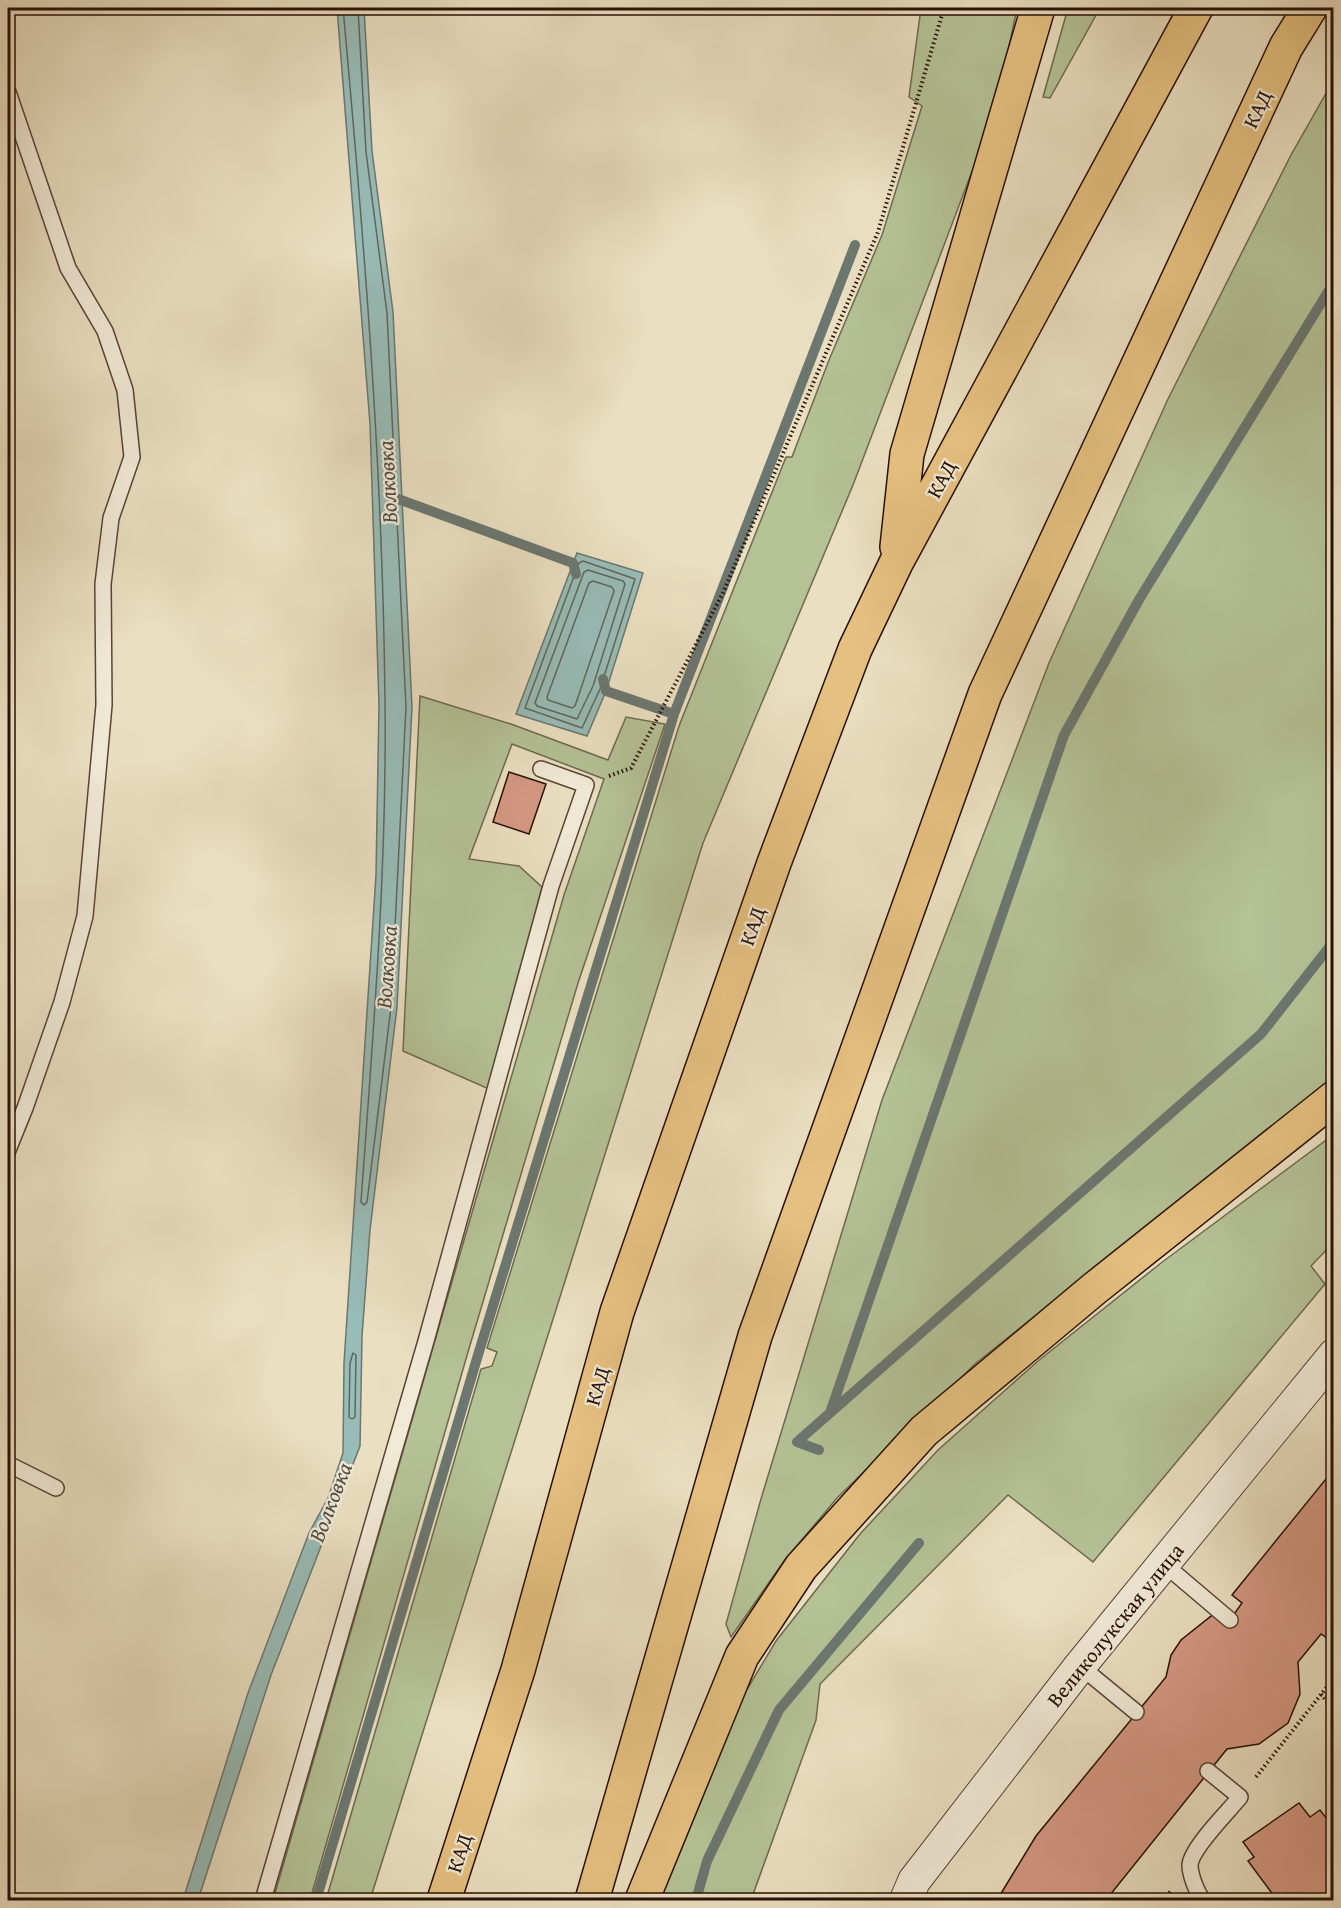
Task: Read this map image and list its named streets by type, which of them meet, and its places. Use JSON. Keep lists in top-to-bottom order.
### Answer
{
  "streets": {
    "highway": ["КАД"],
    "street": ["Великолукская улица"]
  },
  "water": ["Волковка"]
}
